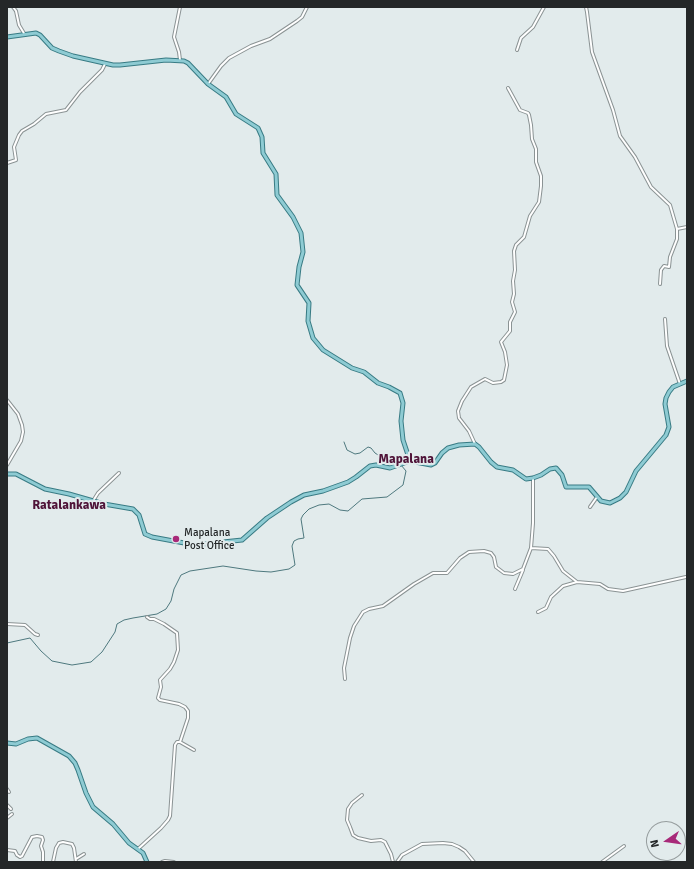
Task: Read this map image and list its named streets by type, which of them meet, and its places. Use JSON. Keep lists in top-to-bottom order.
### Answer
{
  "districts": ["Mapalana", "Ratalankawa"],
  "places": ["Mapalana Post Office"],
  "north": "left"
}
